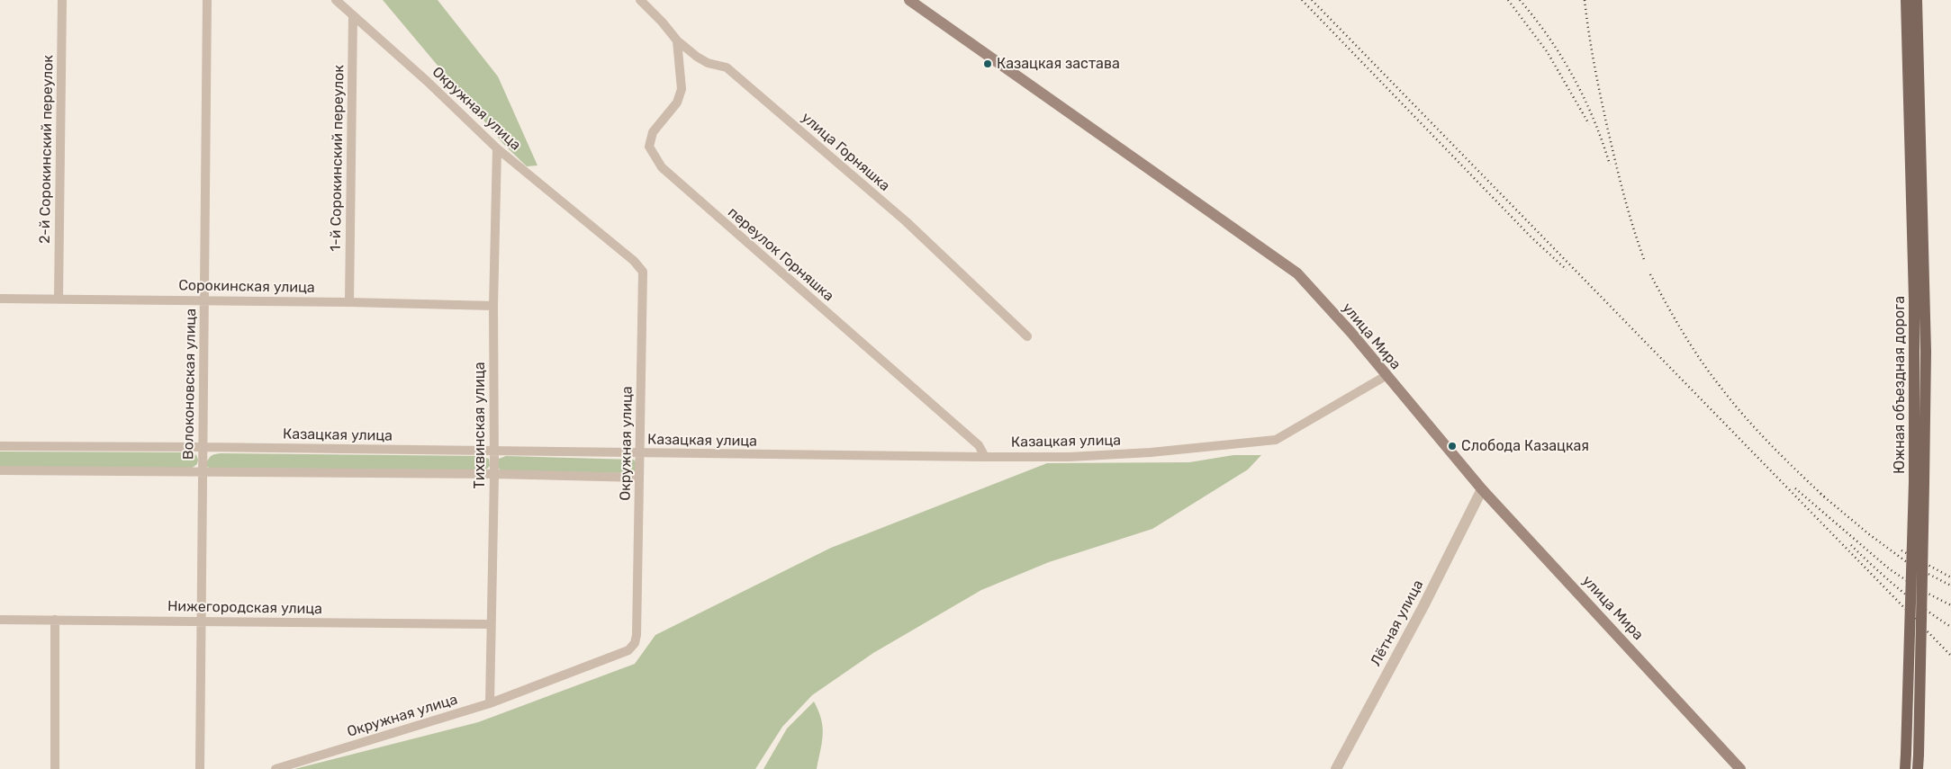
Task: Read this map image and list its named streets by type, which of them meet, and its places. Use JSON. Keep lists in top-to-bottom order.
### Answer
{
  "streets": {
    "main road": ["улица Мира", "Южная объездная дорога"],
    "street": [
      "Окружная улица",
      "2-й Сорокинский переулок",
      "улица Горняшка",
      "1-й Сорокинский переулок",
      "переулок Горняшка",
      "Сорокинская улица",
      "Волоконовская улица",
      "Тихвинская улица",
      "Казацкая улица",
      "Нижегородская улица",
      "Лётная улица"
    ]
  },
  "crossings": [
    ["Окружная улица", "1-й Сорокинский переулок"],
    ["Окружная улица", "Тихвинская улица"],
    ["Окружная улица", "Казацкая улица"],
    ["2-й Сорокинский переулок", "Сорокинская улица"],
    ["улица Горняшка", "переулок Горняшка"],
    ["1-й Сорокинский переулок", "Сорокинская улица"],
    ["переулок Горняшка", "Казацкая улица"],
    ["Сорокинская улица", "Волоконовская улица"],
    ["Сорокинская улица", "Тихвинская улица"],
    ["улица Мира", "Казацкая улица"],
    ["улица Мира", "Лётная улица"],
    ["Волоконовская улица", "Казацкая улица"],
    ["Волоконовская улица", "Нижегородская улица"],
    ["Тихвинская улица", "Казацкая улица"],
    ["Тихвинская улица", "Нижегородская улица"]
  ],
  "places": ["Казацкая застава", "Слобода Казацкая"]
}
